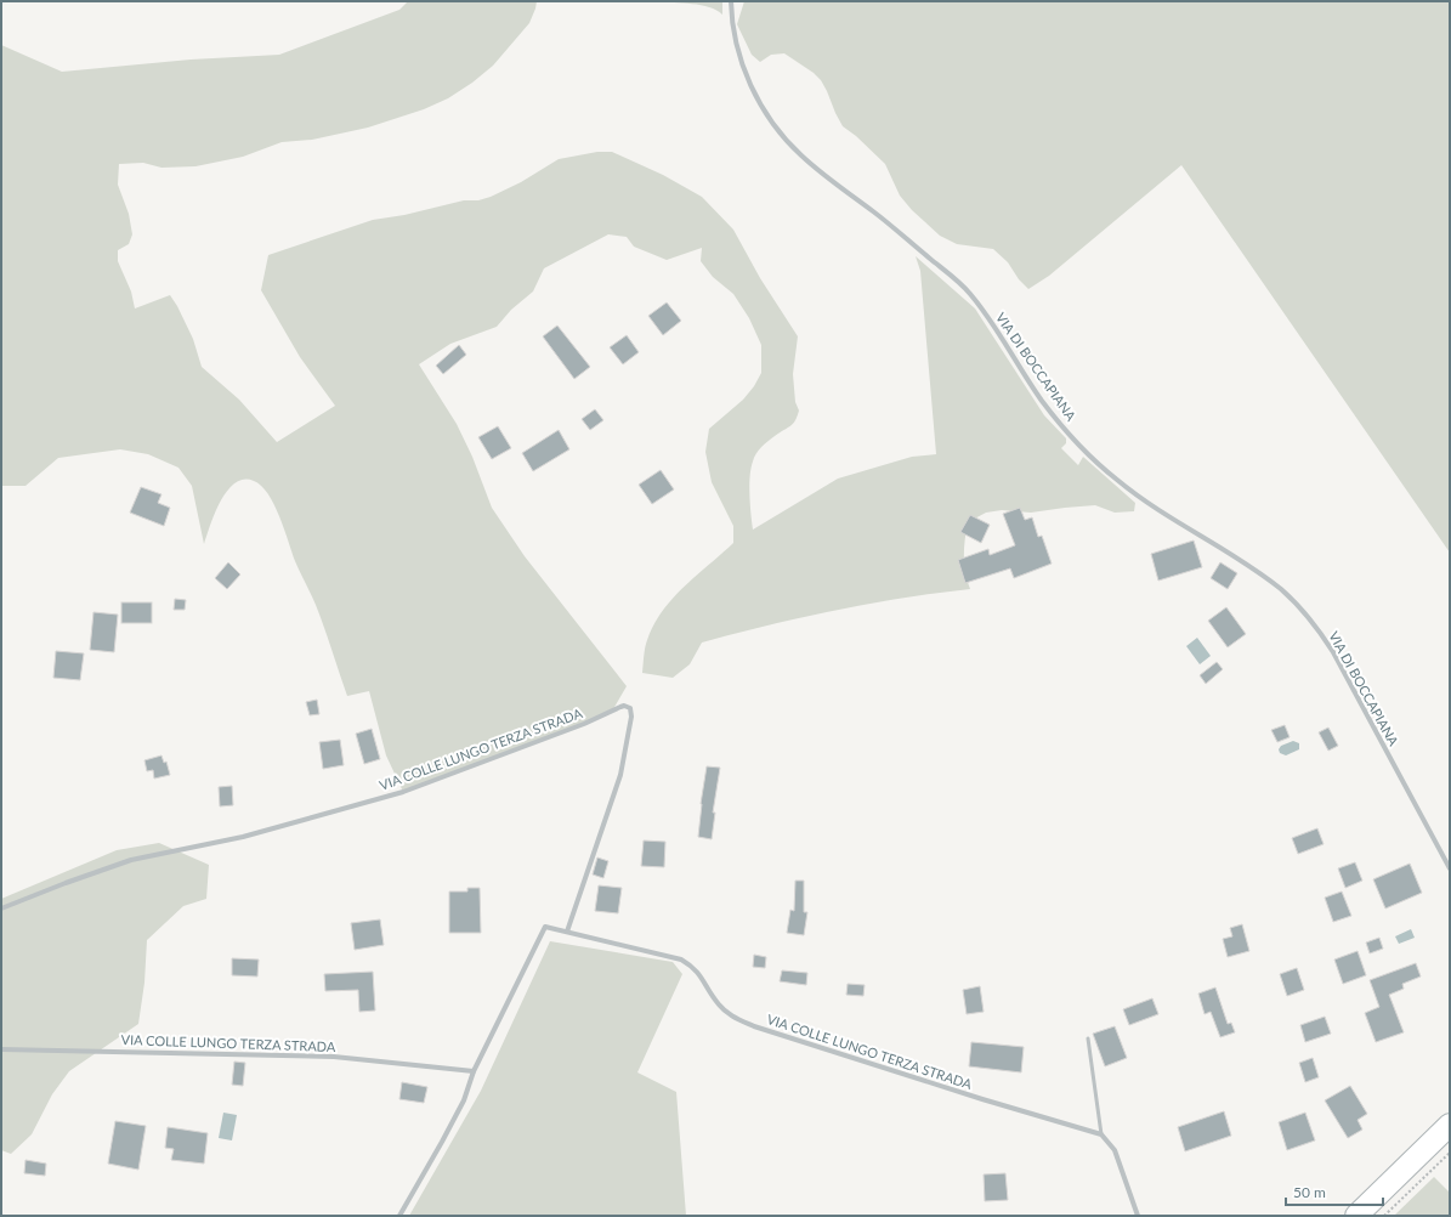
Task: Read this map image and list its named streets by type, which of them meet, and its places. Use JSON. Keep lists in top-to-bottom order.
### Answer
{
  "streets": {
    "street": ["VIA DI BOCCAPIANA", "VIA COLLE LUNGO TERZA STRADA"]
  },
  "scale_bar": "50 m"
}
